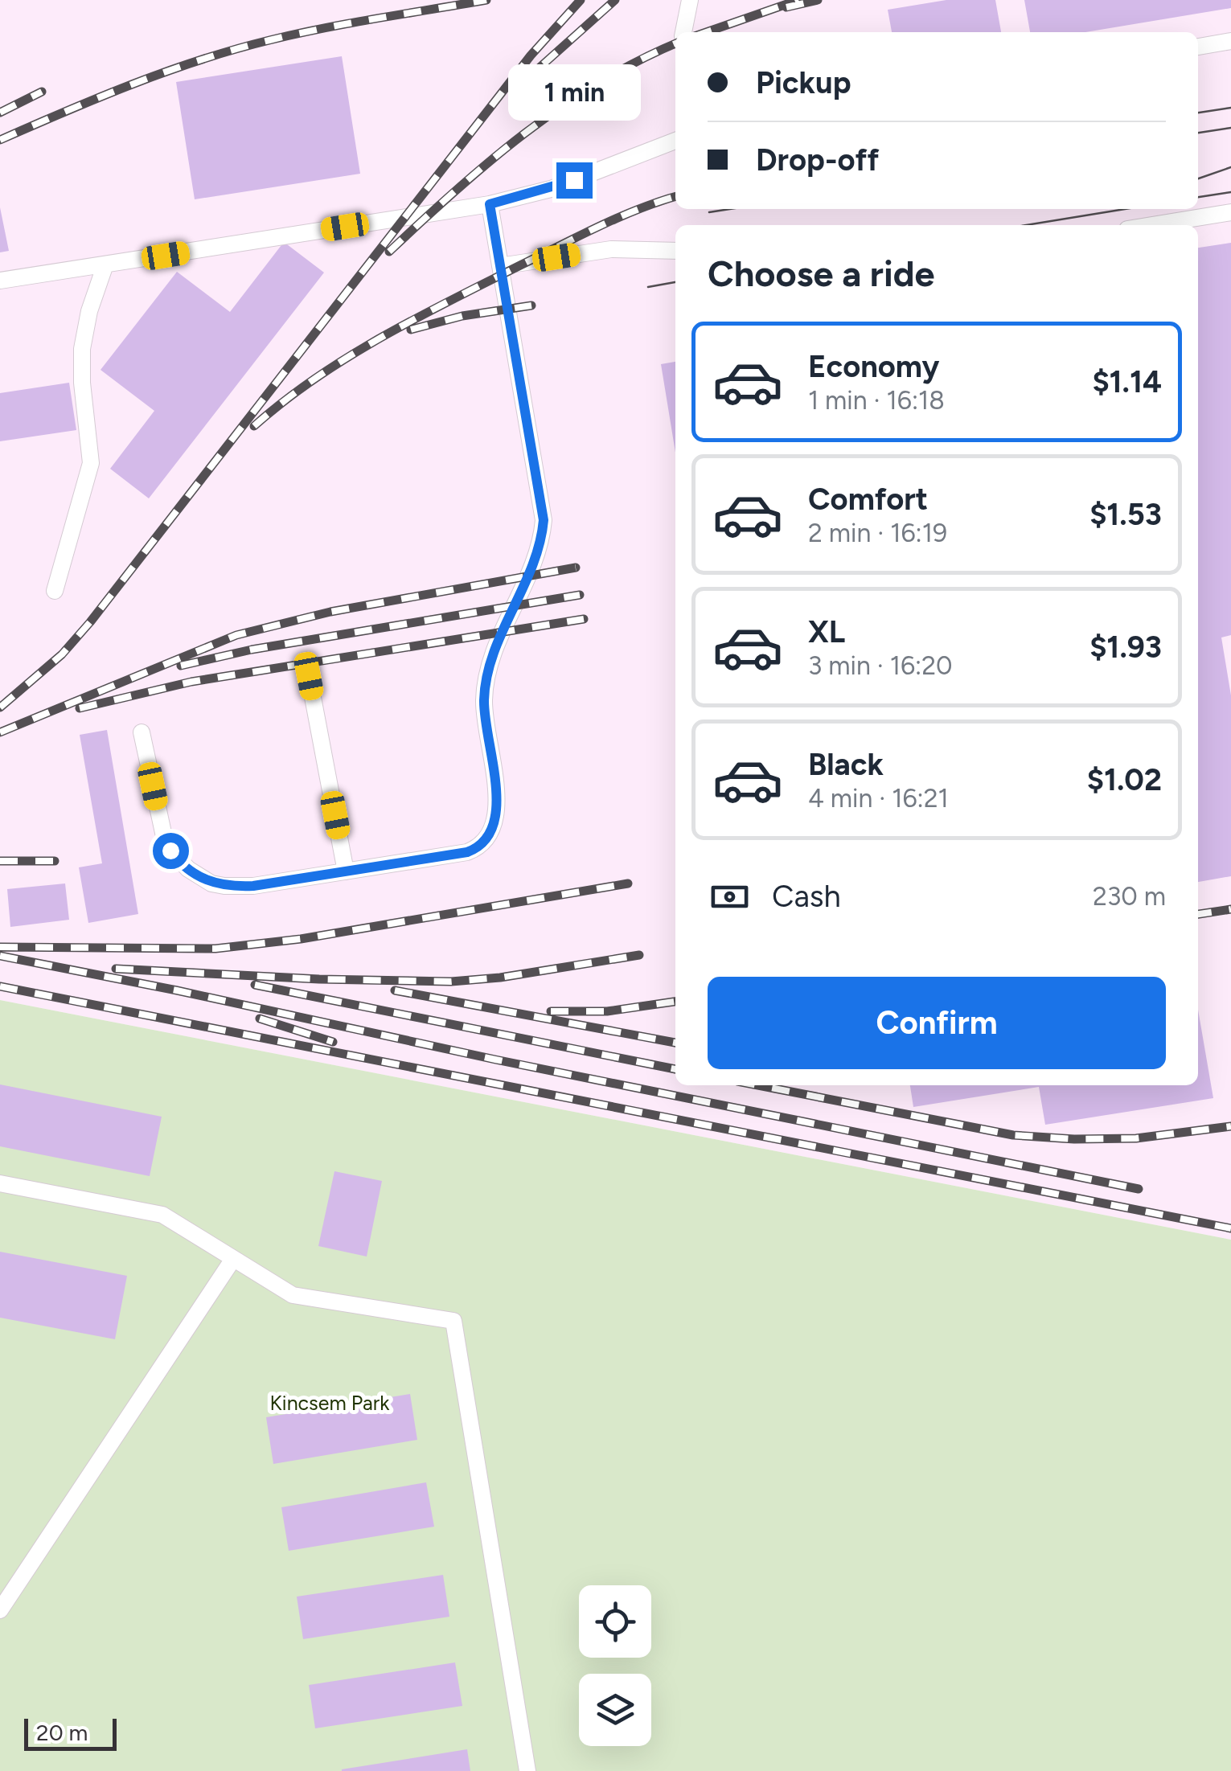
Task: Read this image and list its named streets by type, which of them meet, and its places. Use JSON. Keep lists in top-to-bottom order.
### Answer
{
  "parks": ["Kincsem Park"],
  "scale_bar": "20 m",
  "page": {
    "banner": ["Pickup", "Drop-off"],
    "bubble": "1 min",
    "heading": "Choose a ride",
    "list": [
      {
        "name": "Economy",
        "note": "1 min · 16:18",
        "value": "$1.14"
      },
      {
        "name": "Comfort",
        "note": "2 min · 16:19",
        "value": "$1.53"
      },
      {
        "name": "XL",
        "note": "3 min · 16:20",
        "value": "$1.93"
      },
      {
        "name": "Black",
        "note": "4 min · 16:21",
        "value": "$1.02"
      }
    ],
    "pay": ["Cash", "230 m"],
    "buttons": "Confirm",
    "scale": "20 m"
  }
}
